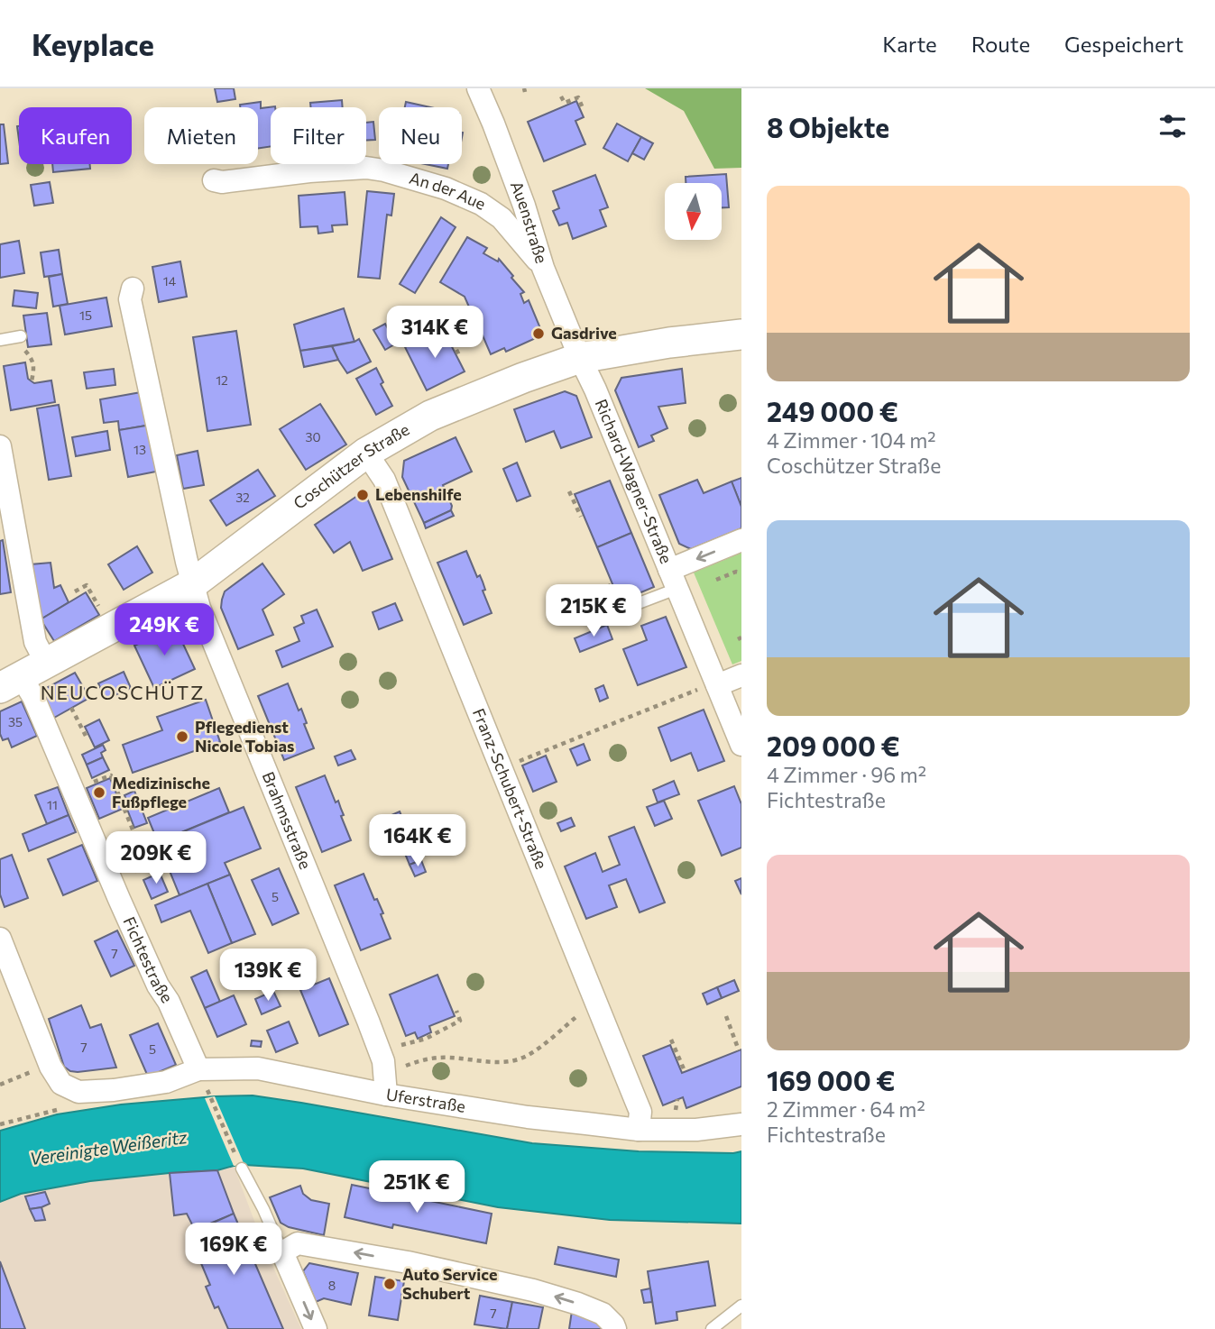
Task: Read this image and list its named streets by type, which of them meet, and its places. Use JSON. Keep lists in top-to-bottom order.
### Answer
{
  "streets": {
    "street": [
      "An der Aue",
      "Auenstraße",
      "Coschützer Straße",
      "Richard-Wagner-Straße",
      "Franz-Schubert-Straße",
      "Brahmsstraße",
      "Fichtestraße",
      "Uferstraße"
    ]
  },
  "crossings": [
    ["An der Aue", "Auenstraße"],
    ["Auenstraße", "Coschützer Straße"],
    ["Auenstraße", "Richard-Wagner-Straße"],
    ["Coschützer Straße", "Richard-Wagner-Straße"],
    ["Coschützer Straße", "Franz-Schubert-Straße"],
    ["Coschützer Straße", "Brahmsstraße"],
    ["Coschützer Straße", "Fichtestraße"],
    ["Franz-Schubert-Straße", "Uferstraße"],
    ["Brahmsstraße", "Uferstraße"],
    ["Fichtestraße", "Uferstraße"]
  ],
  "districts": ["NEUCOSCHÜTZ"],
  "water": ["Vereinigte Weißeritz"],
  "places": [
    "Gasdrive",
    "Lebenshilfe",
    "Pflegedienst Nicole Tobias",
    "Medizinische Fußpflege",
    "Auto Service Schubert"
  ],
  "house_numbers": [
    "14",
    "15",
    "12",
    "30",
    "13",
    "32",
    "35",
    "11",
    "5",
    "7",
    "7",
    "5",
    "8",
    "7"
  ],
  "north": "bottom",
  "page": {
    "header": "Keyplace",
    "nav": ["Karte", "Route", "Gespeichert"],
    "heading": "8 Objekte",
    "chip": [
      "Kaufen",
      "Mieten",
      "Filter",
      "Neu"
    ],
    "list": [
      {
        "name": "249 000 €",
        "note": "4 Zimmer · 104 m² · Coschützer Straße"
      },
      {
        "name": "209 000 €",
        "note": "4 Zimmer · 96 m² · Fichtestraße"
      },
      {
        "name": "169 000 €",
        "note": "2 Zimmer · 64 m² · Fichtestraße"
      }
    ],
    "price": [
      "314K €",
      "215K €",
      "249K €",
      "164K €",
      "209K €",
      "139K €",
      "251K €",
      "169K €"
    ]
  }
}
